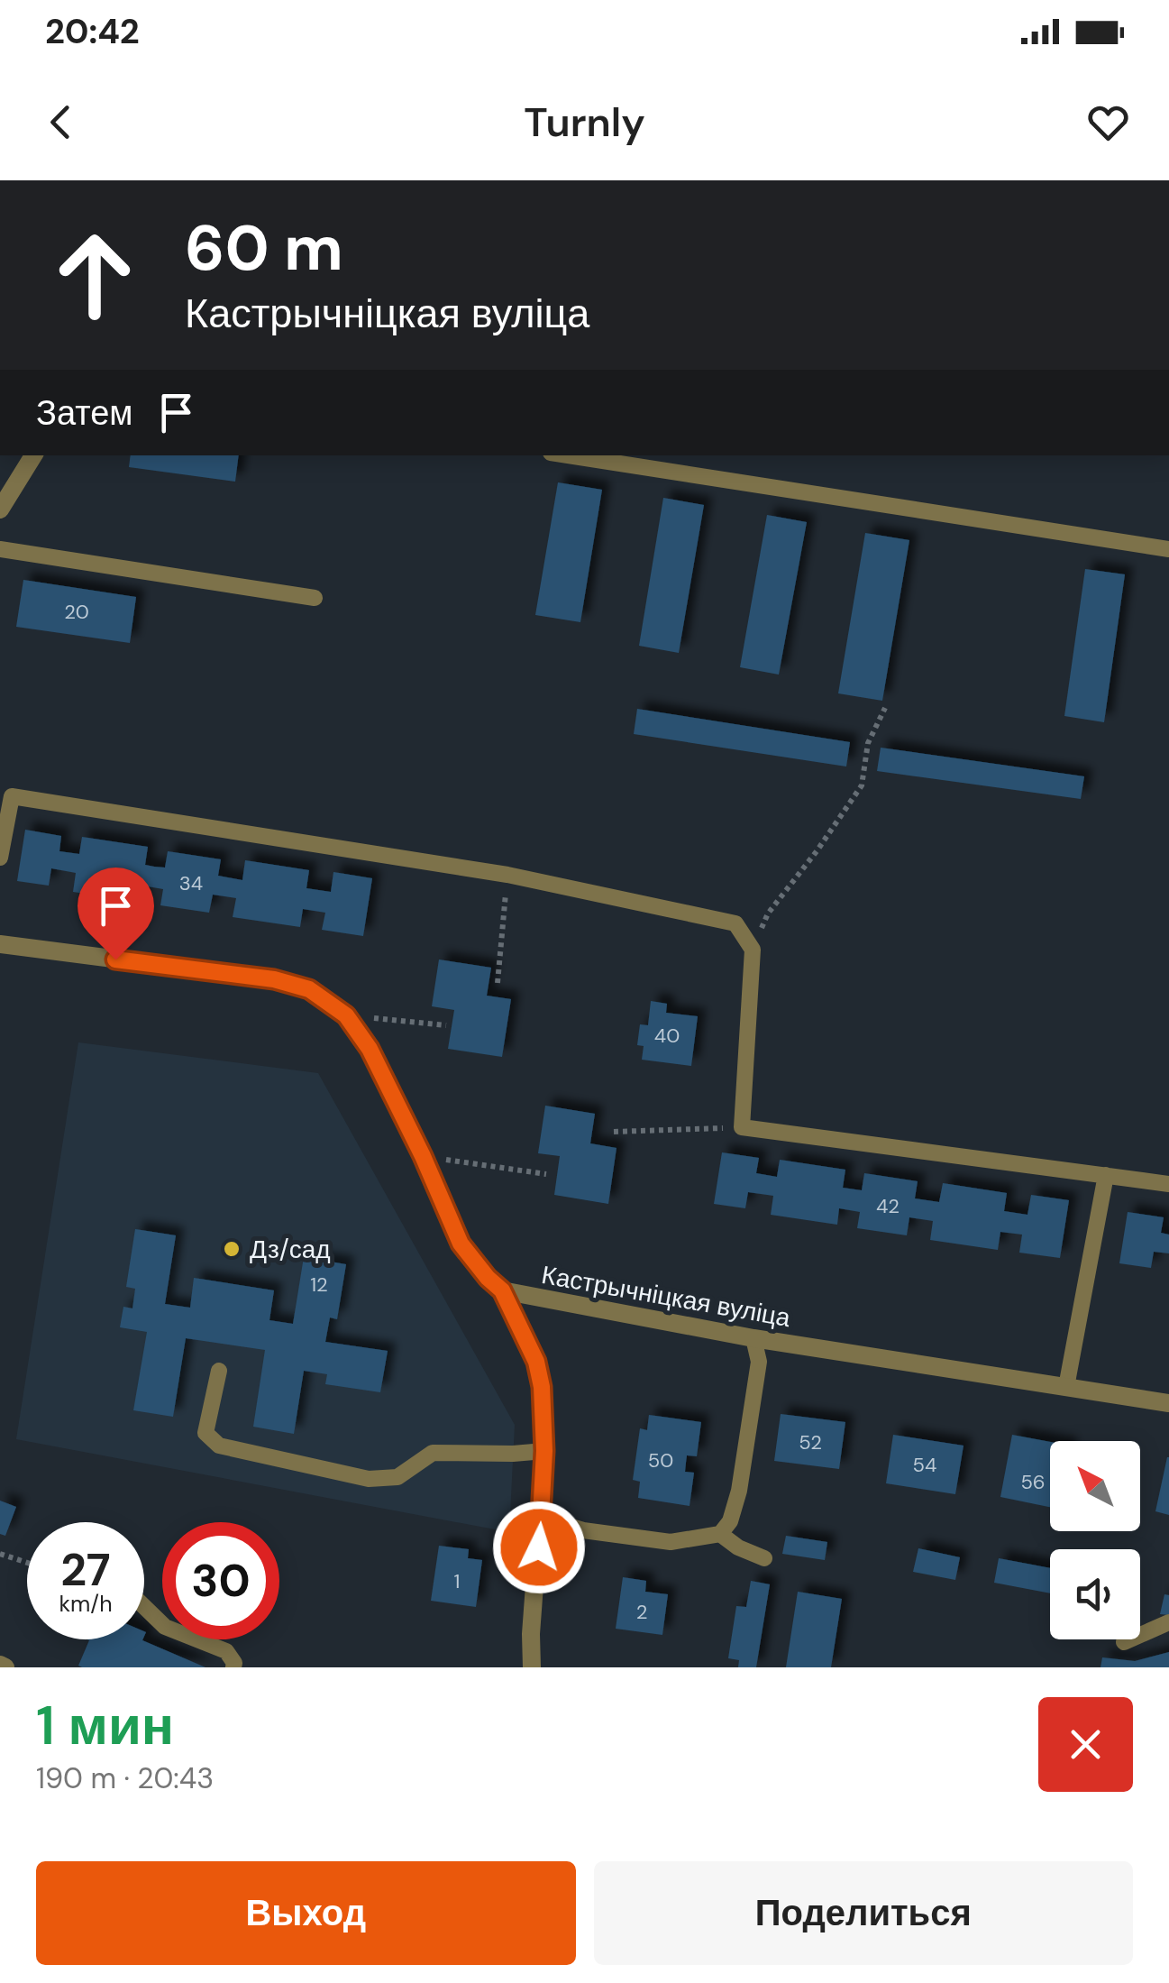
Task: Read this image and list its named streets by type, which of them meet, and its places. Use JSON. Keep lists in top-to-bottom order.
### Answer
{
  "streets": {
    "street": ["Кастрычніцкая вуліца"]
  },
  "places": ["Дз/сад"],
  "house_numbers": [
    "20",
    "34",
    "40",
    "42",
    "12",
    "52",
    "50",
    "54",
    "56",
    "1",
    "2"
  ],
  "north": "top left",
  "page": {
    "status": "20:42",
    "header": "Turnly",
    "turn": ["60 m", "Кастрычніцкая вуліца"],
    "then": "Затем",
    "speed": "27 km/h",
    "limit": "30",
    "heading": ["1 мин", "190 m · 20:43"],
    "buttons": ["Выход", "Поделиться"]
  }
}
